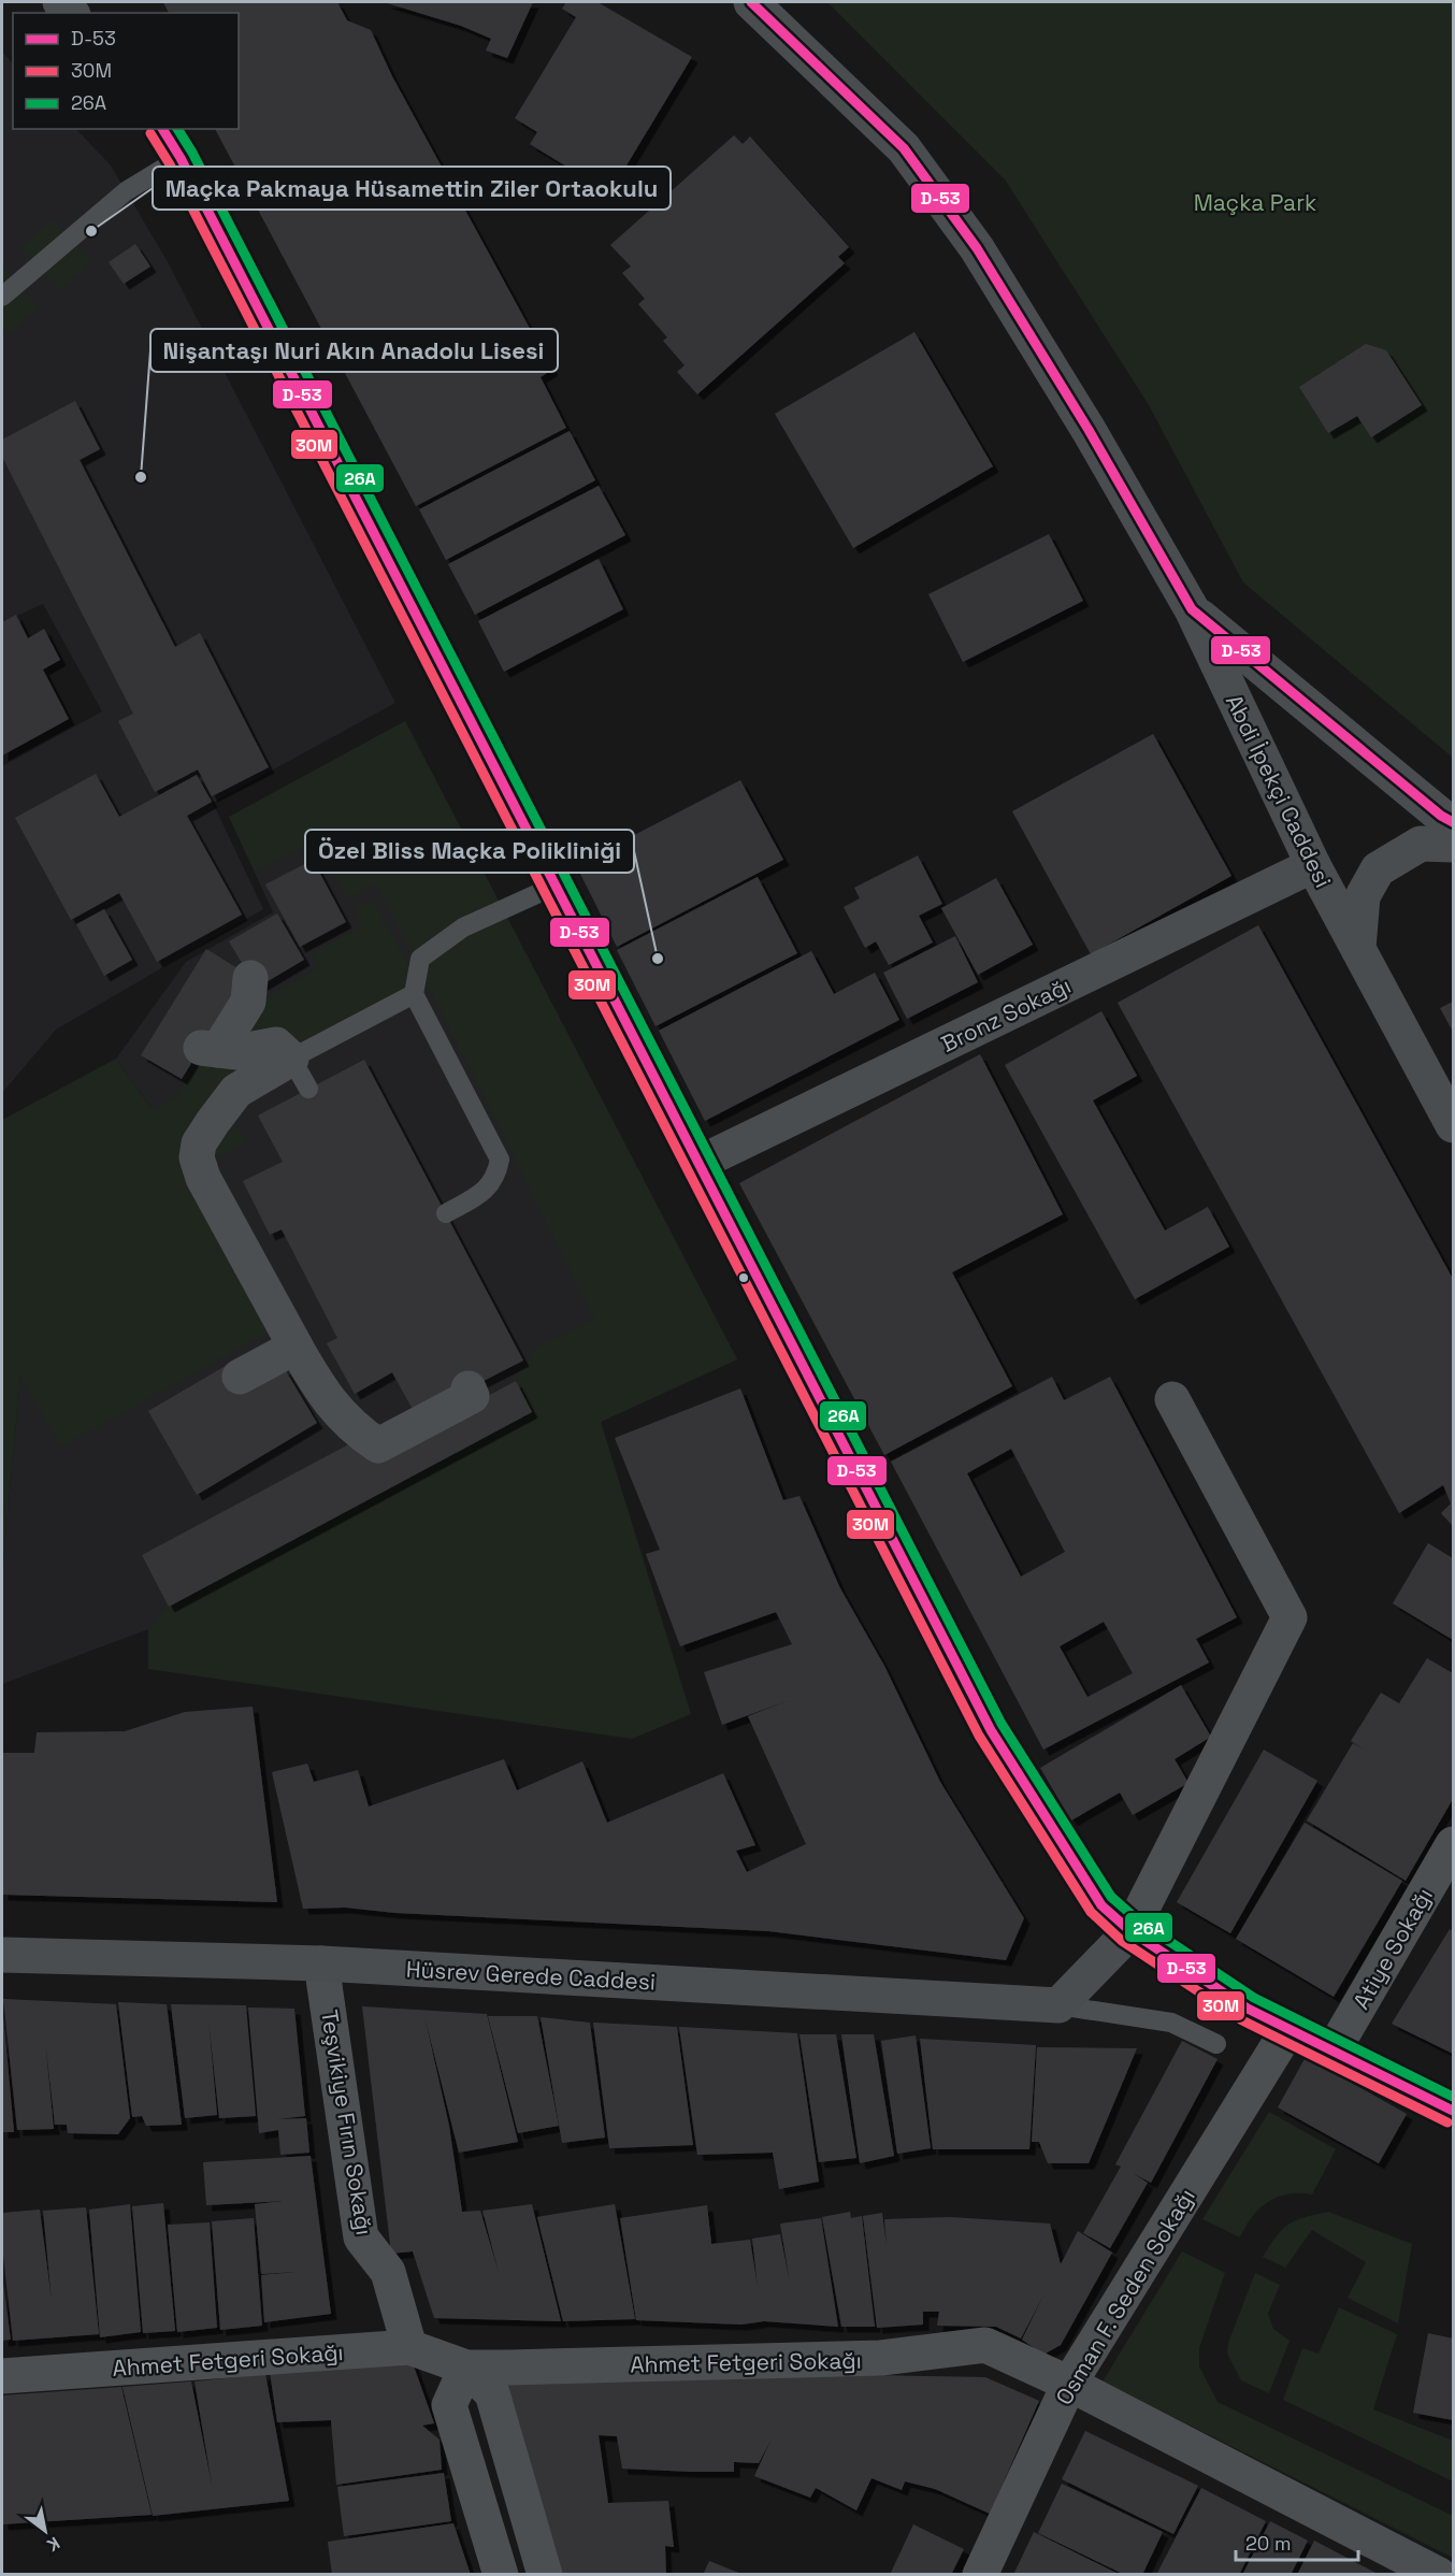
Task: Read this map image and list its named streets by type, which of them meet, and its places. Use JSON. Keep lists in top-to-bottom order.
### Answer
{
  "streets": {
    "street": [
      "Abdi İpekçi Caddesi",
      "Bronz Sokağı",
      "Atiye Sokağı",
      "Hüsrev Gerede Caddesi",
      "Teşvikiye Fırın Sokağı",
      "Osman F. Seden Sokağı",
      "Ahmet Fetgeri Sokağı"
    ]
  },
  "crossings": [
    ["Abdi İpekçi Caddesi", "Bronz Sokağı"],
    ["Hüsrev Gerede Caddesi", "Teşvikiye Fırın Sokağı"],
    ["Teşvikiye Fırın Sokağı", "Ahmet Fetgeri Sokağı"],
    ["Osman F. Seden Sokağı", "Ahmet Fetgeri Sokağı"]
  ],
  "parks": ["Maçka Park"],
  "places": ["Maçka Pakmaya Hüsamettin Ziler Ortaokulu", "Nişantaşı Nuri Akın Anadolu Lisesi", "Özel Bliss Maçka Polikliniği"],
  "lines": ["transit line D-53", "transit line 26A", "transit line 30M"],
  "legend": ["D-53", "30M", "26A"],
  "scale_bar": "20 m",
  "north": "bottom right"
}
